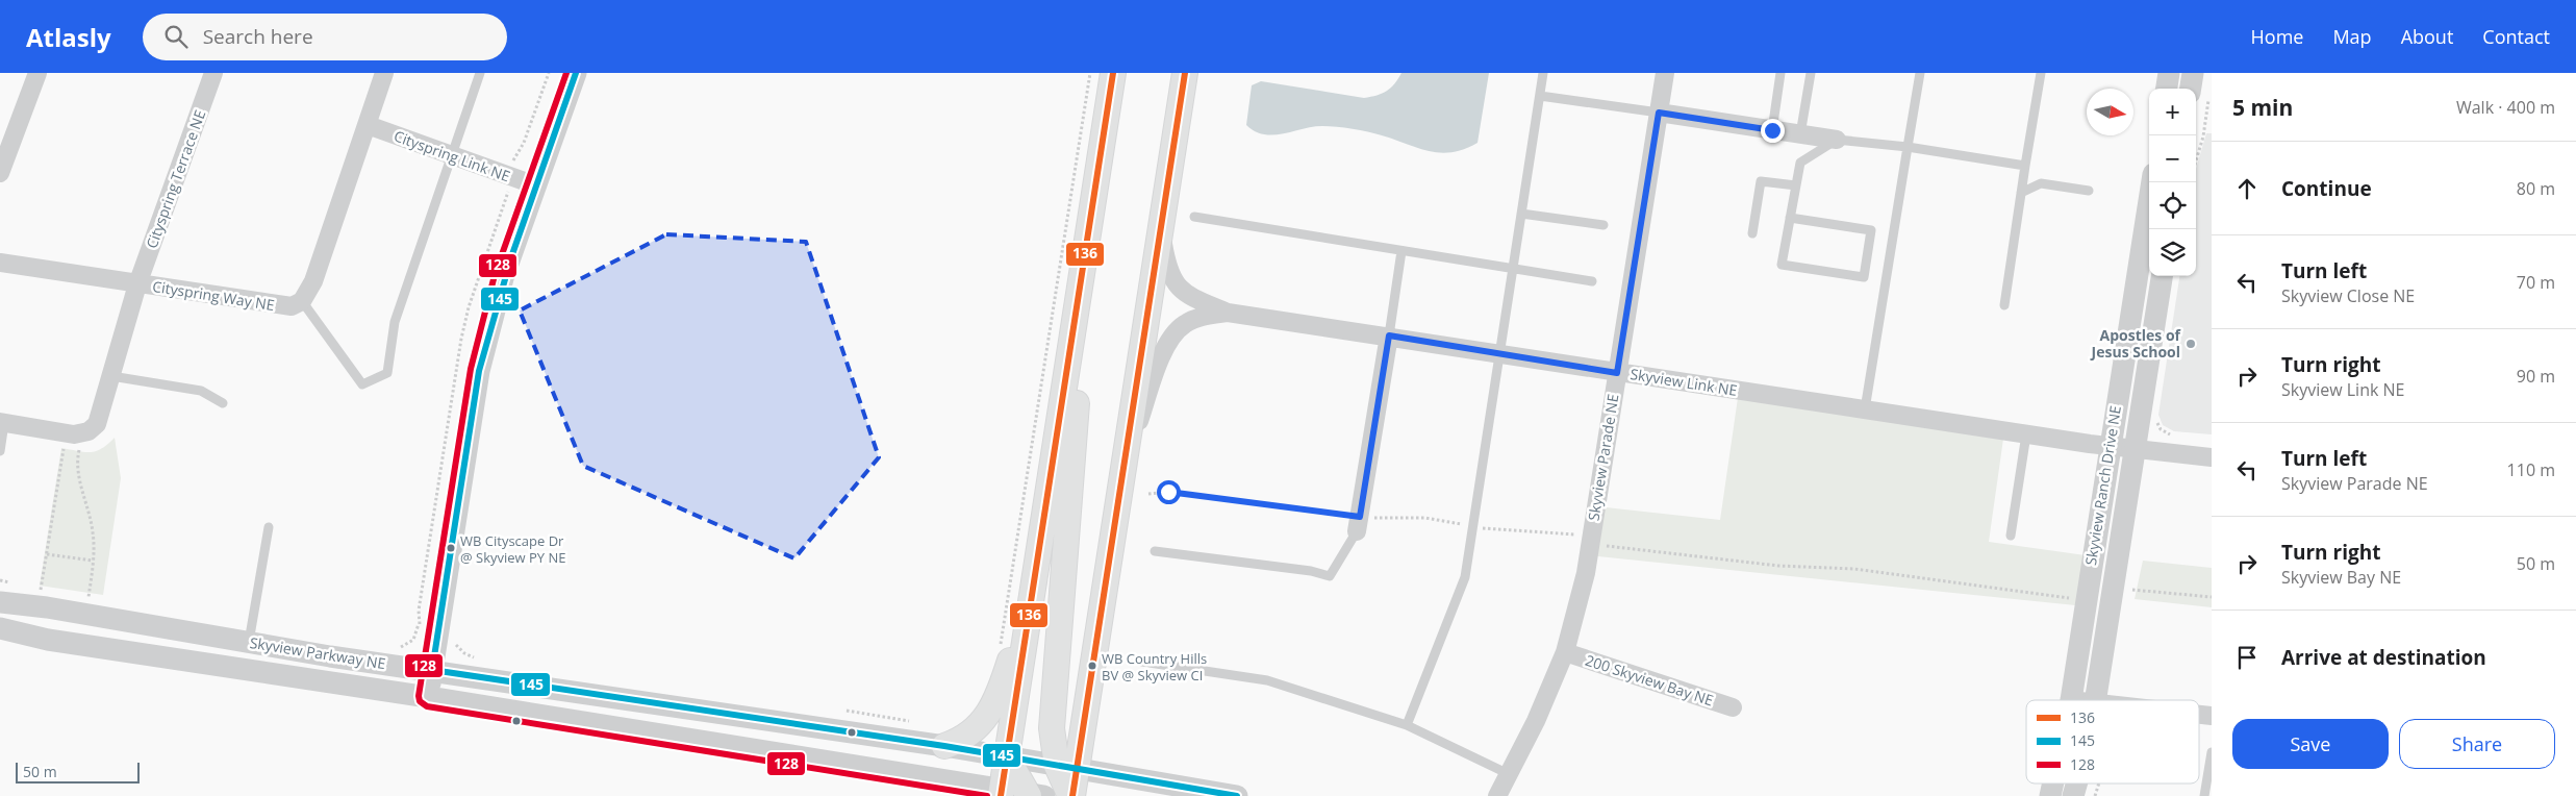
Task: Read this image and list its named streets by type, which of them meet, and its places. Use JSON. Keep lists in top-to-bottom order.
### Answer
{
  "streets": {
    "street": [
      "Cityspring Link NE",
      "Cityspring Terrace NE",
      "Cityspring Way NE",
      "Skyview Link NE",
      "Skyview Parade NE",
      "Skyview Ranch Drive NE",
      "Skyview Parkway NE",
      "200 Skyview Bay NE"
    ]
  },
  "crossings": [
    ["Cityspring Terrace NE", "Cityspring Way NE"],
    ["Skyview Link NE", "Skyview Parade NE"],
    ["Skyview Link NE", "Skyview Ranch Drive NE"],
    ["Skyview Parade NE", "200 Skyview Bay NE"]
  ],
  "places": ["Apostles of Jesus School", "WB Cityscape Dr @ Skyview PY NE", "WB Country Hills BV @ Skyview CI"],
  "lines": ["transit line 136", "transit line 145", "transit line 128"],
  "legend": ["136", "145", "128"],
  "scale_bar": "50 m",
  "north": "right",
  "page": {
    "header": "Atlasly",
    "search": "Search here",
    "nav": [
      "Home",
      "Map",
      "About",
      "Contact"
    ],
    "heading": ["5 min", "Walk · 400 m"],
    "map_buttons": ["+", "−"],
    "list": [
      ["Continue", "80 m"],
      ["Turn left", "Skyview Close NE", "70 m"],
      ["Turn right", "Skyview Link NE", "90 m"],
      ["Turn left", "Skyview Parade NE", "110 m"],
      ["Turn right", "Skyview Bay NE", "50 m"],
      "Arrive at destination"
    ],
    "buttons": ["Save", "Share"],
    "scale": "50 m"
  }
}
